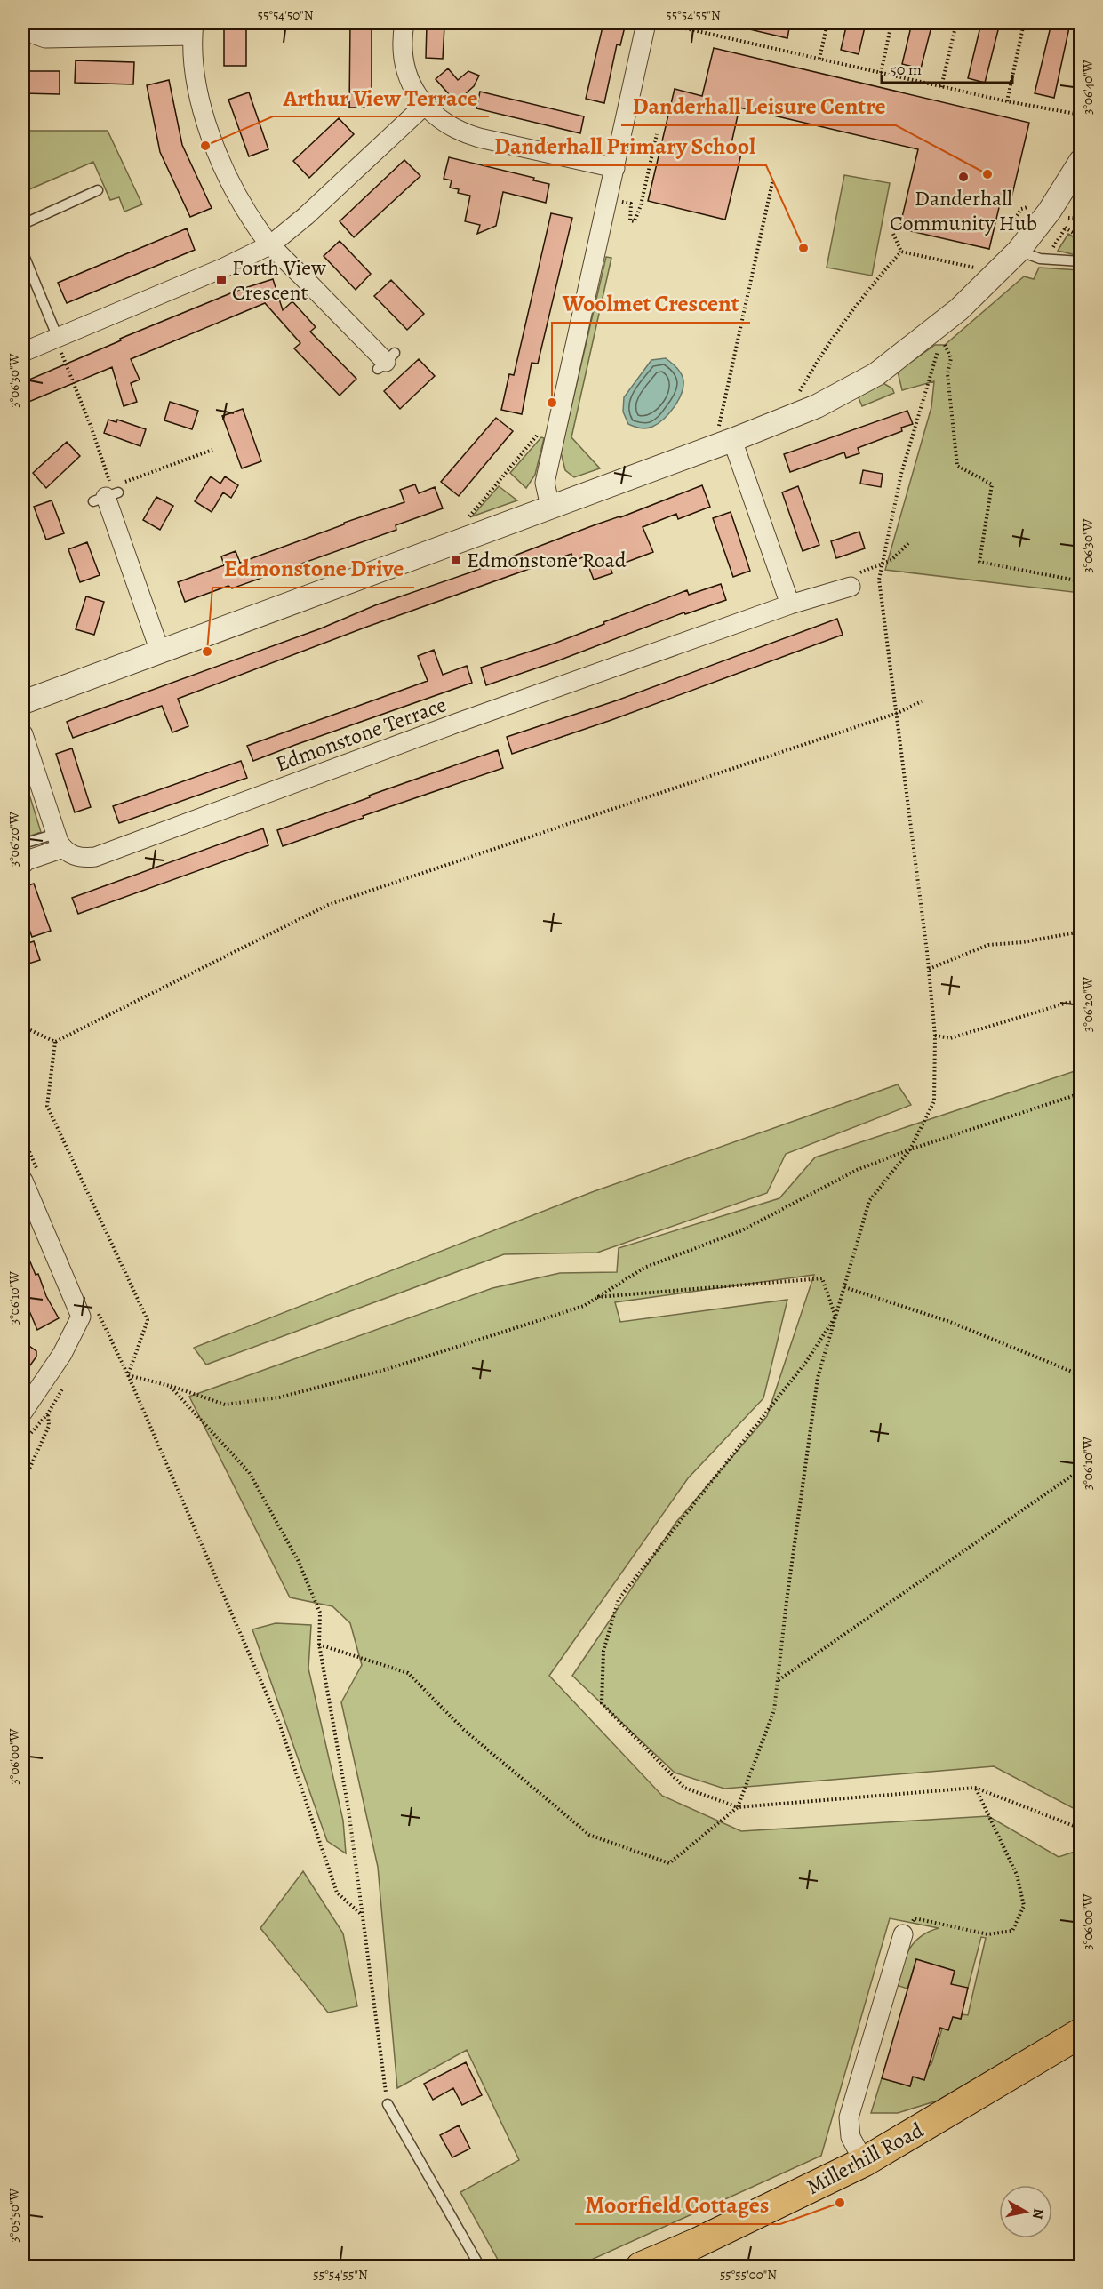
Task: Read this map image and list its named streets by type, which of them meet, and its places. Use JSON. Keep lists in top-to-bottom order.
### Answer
{
  "streets": {
    "main road": ["Millerhill Road"],
    "street": ["Edmonstone Terrace"]
  },
  "places": {
    "other": [
      "Arthur View Terrace",
      "Danderhall Leisure Centre",
      "Danderhall Community Hub",
      "Danderhall Primary School",
      "Woolmet Crescent",
      "Edmonstone Drive",
      "Moorfield Cottages"
    ],
    "transit": ["Forth View Crescent", "Edmonstone Road"]
  },
  "scale_bar": "50 m",
  "north": "right",
  "coordinates": [
    "55°54'50\"N",
    "55°54'55\"N",
    "3°06'40\"W",
    "3°06'30\"W",
    "3°06'20\"W",
    "3°06'10\"W",
    "3°06'00\"W",
    "3°05'50\"W",
    "55°55'00\"N"
  ]
}
